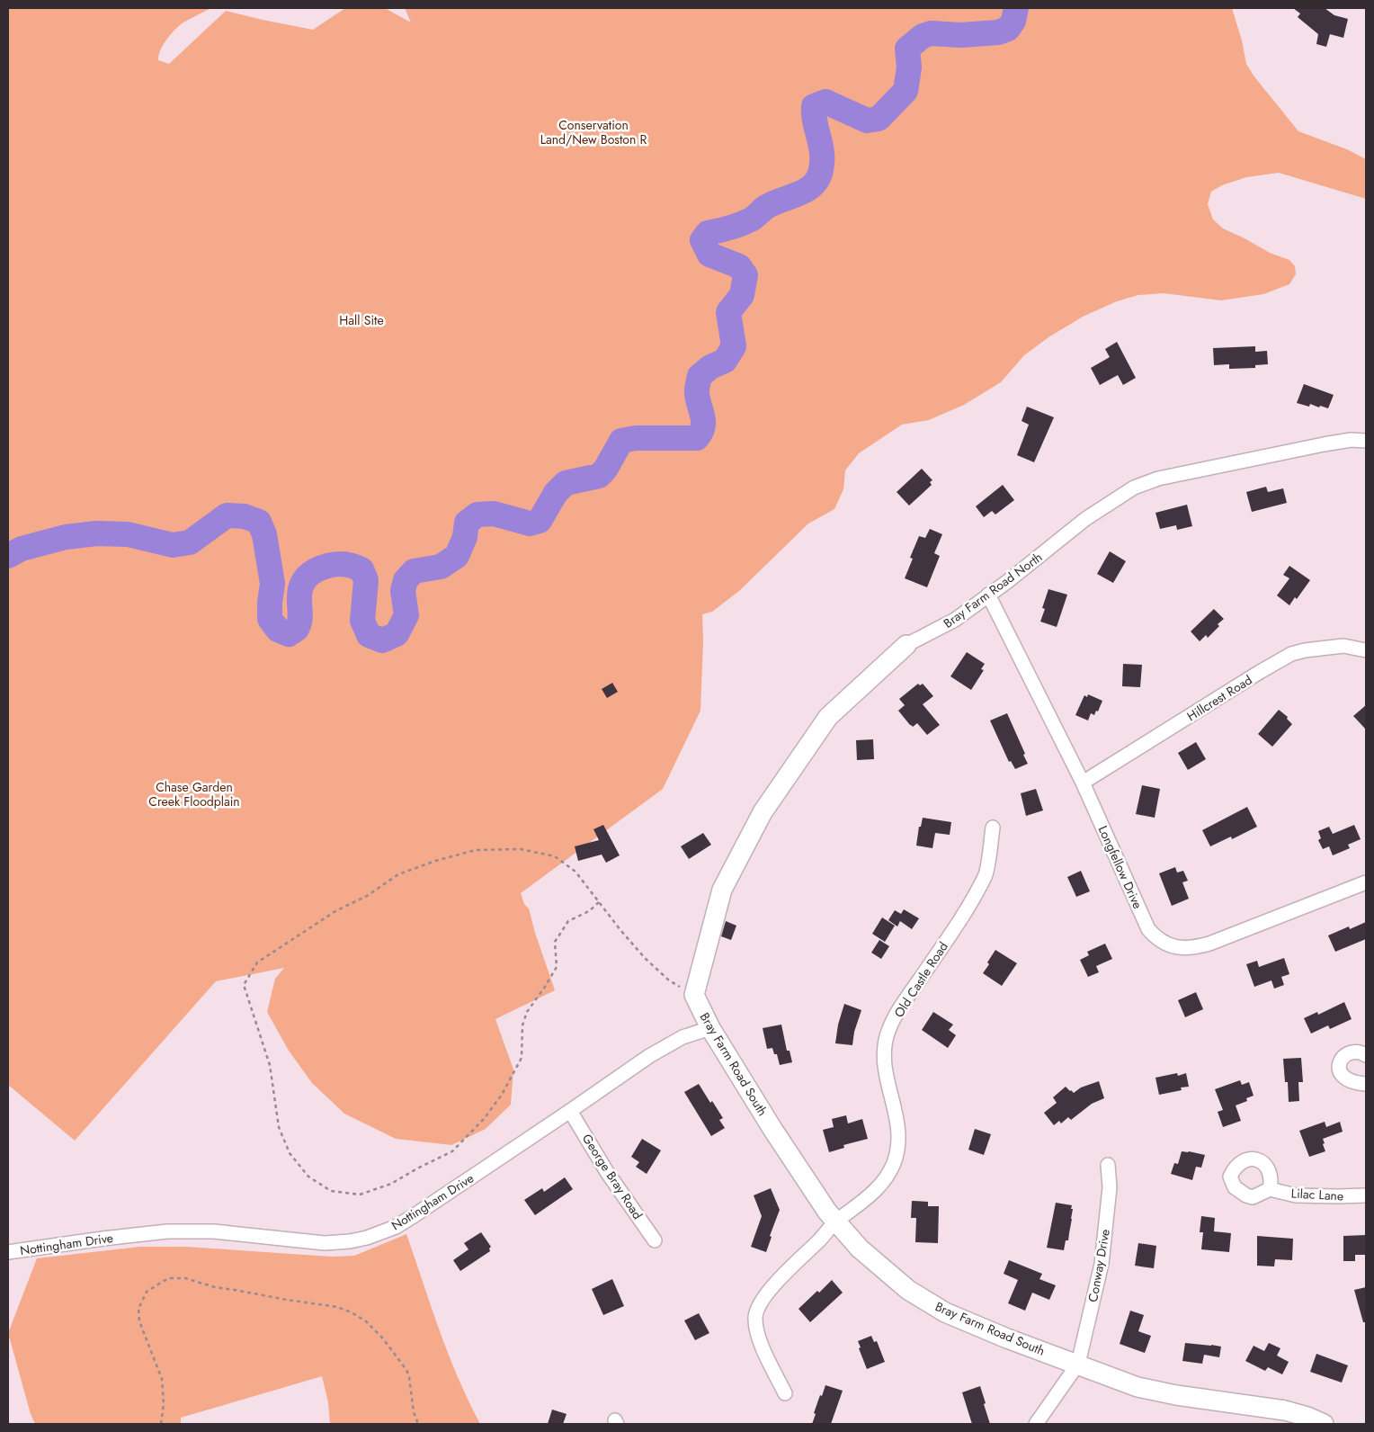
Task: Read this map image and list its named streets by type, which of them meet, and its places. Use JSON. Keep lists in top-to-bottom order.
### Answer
{
  "streets": {
    "street": [
      "Bray Farm Road North",
      "Hillcrest Road",
      "Longfellow Drive",
      "Old Castle Road",
      "Bray Farm Road South",
      "George Bray Road",
      "Lilac Lane",
      "Nottingham Drive",
      "Conway Drive"
    ]
  },
  "crossings": [
    ["Bray Farm Road North", "Longfellow Drive"],
    ["Bray Farm Road North", "Bray Farm Road South"],
    ["Hillcrest Road", "Longfellow Drive"],
    ["Old Castle Road", "Bray Farm Road South"],
    ["Bray Farm Road South", "Nottingham Drive"],
    ["Bray Farm Road South", "Conway Drive"],
    ["George Bray Road", "Nottingham Drive"]
  ],
  "parks": ["Conservation Land/New Boston R", "Hall Site", "Chase Garden Creek Floodplain"]
}
